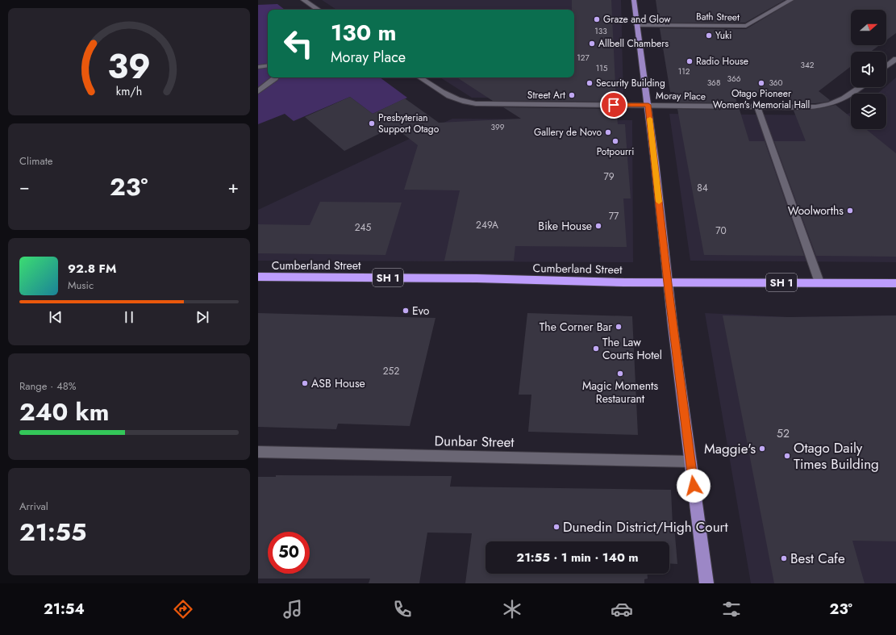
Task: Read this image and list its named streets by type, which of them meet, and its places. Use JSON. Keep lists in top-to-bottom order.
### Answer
{
  "streets": {
    "highway": ["Cumberland Street", "SH 1"],
    "street": ["Bath Street", "Moray Place", "Dunbar Street"]
  },
  "places": [
    "Graze and Glow",
    "Yuki",
    "Allbell Chambers",
    "Radio House",
    "Security Building",
    "Otago Pioneer Women's Memorial Hall",
    "Street Art",
    "Presbyterian Support Otago",
    "Gallery de Novo",
    "Potpourri",
    "Woolworths",
    "Bike House",
    "Evo",
    "The Corner Bar",
    "The Law Courts Hotel",
    "Magic Moments Restaurant",
    "ASB House",
    "Maggie's",
    "Otago Daily Times Building",
    "Dunedin District/High Court",
    "Best Cafe"
  ],
  "house_numbers": [
    "133",
    "127",
    "342",
    "115",
    "112",
    "366",
    "368",
    "360",
    "399",
    "79",
    "84",
    "77",
    "249A",
    "245",
    "70",
    "252",
    "52"
  ],
  "north": "right",
  "page": {
    "turn": ["130 m", "Moray Place"],
    "tile": [
      "Climate",
      ["Range · 48%", "240 km"],
      ["Arrival", "21:55"]
    ],
    "heat": ["−", "23°", "+"],
    "song": ["92.8 FM", "Music"],
    "limit": "50",
    "trip": "21:55 · 1 min · 140 m",
    "tabs": ["21:54", "23°"],
    "gauge": ["39", "km/h"]
  }
}
